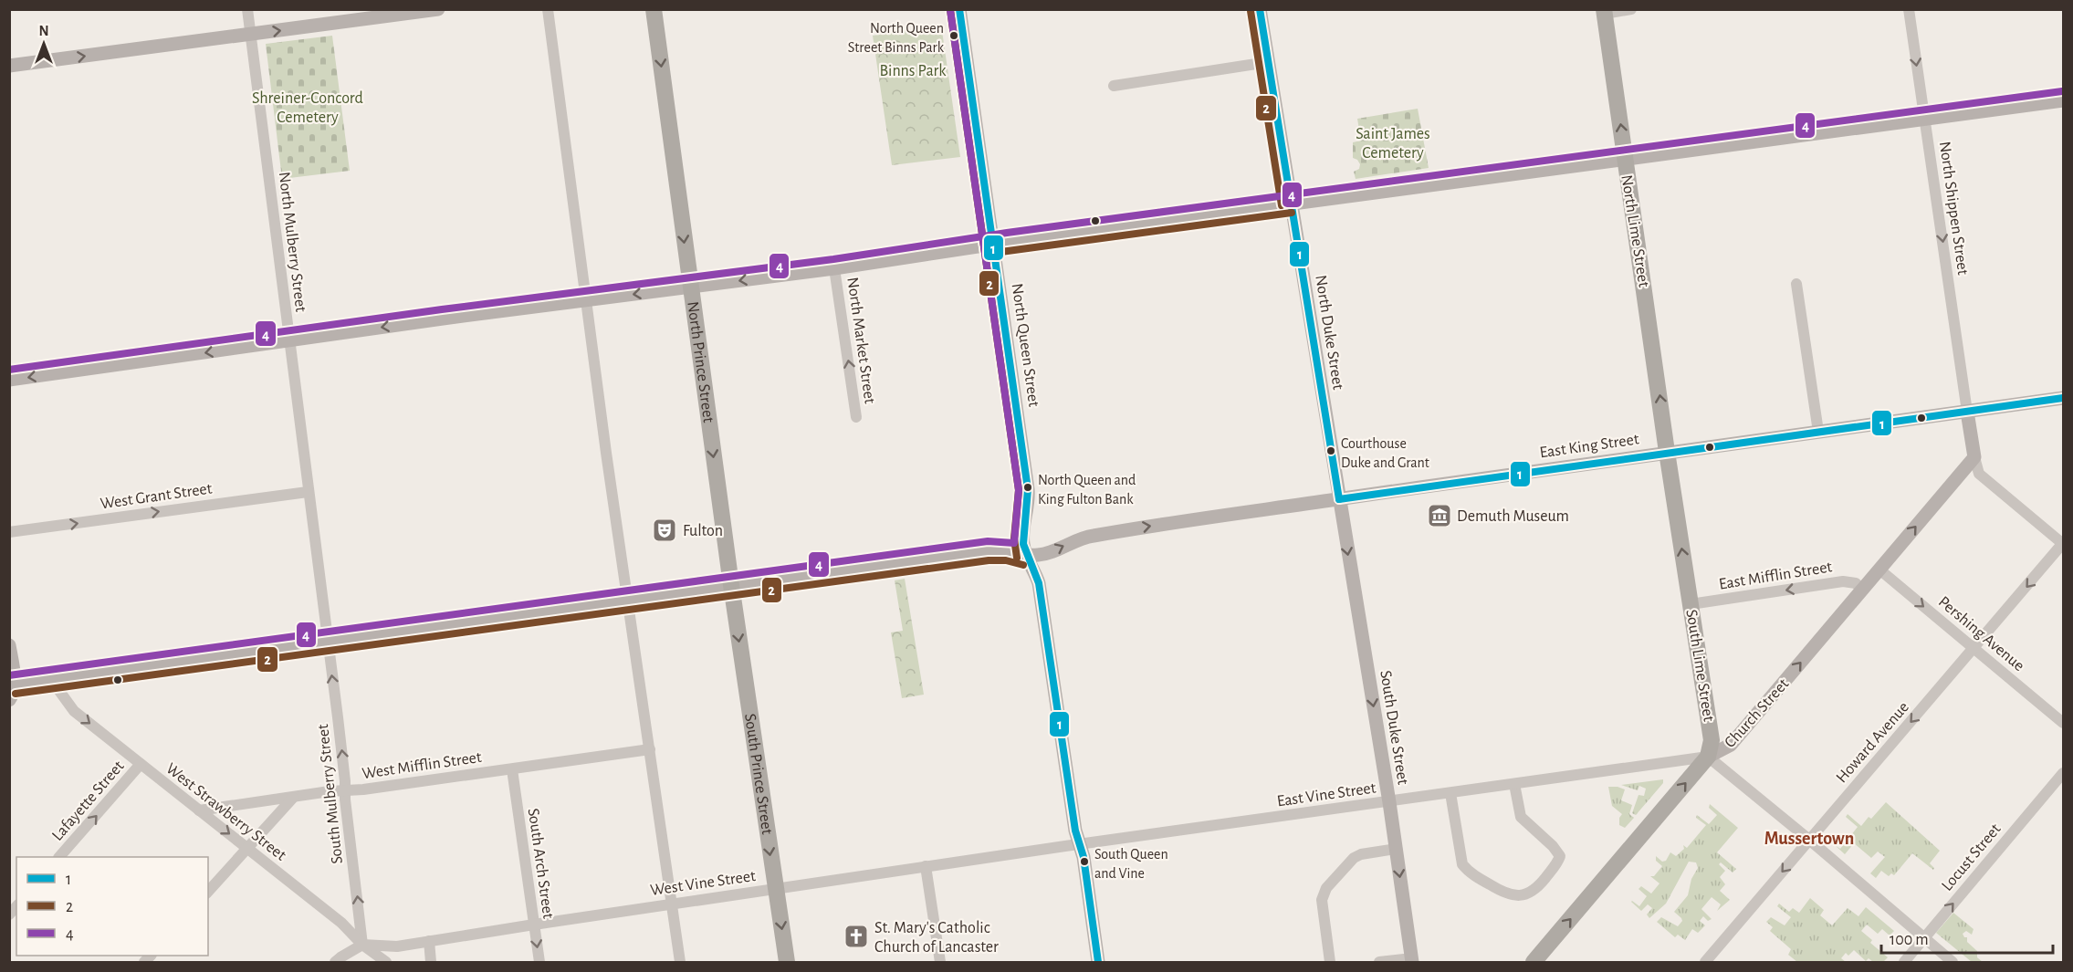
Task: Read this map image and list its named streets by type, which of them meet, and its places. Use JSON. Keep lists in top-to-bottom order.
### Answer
{
  "streets": {
    "highway": [
      "North Lime Street",
      "North Prince Street",
      "South Lime Street",
      "Church Street",
      "South Prince Street"
    ],
    "main road": [
      "North Duke Street",
      "North Queen Street",
      "East King Street",
      "South Duke Street"
    ],
    "street": [
      "North Shippen Street",
      "North Mulberry Street",
      "North Market Street",
      "West Grant Street",
      "East Mifflin Street",
      "Pershing Avenue",
      "Howard Avenue",
      "West Mifflin Street",
      "South Mulberry Street",
      "East Vine Street",
      "Lafayette Street",
      "West Strawberry Street",
      "Locust Street",
      "South Arch Street",
      "West Vine Street"
    ]
  },
  "crossings": [
    ["North Shippen Street", "East King Street"],
    ["North Lime Street", "East King Street"],
    ["North Lime Street", "South Lime Street"],
    ["North Mulberry Street", "West Grant Street"],
    ["North Mulberry Street", "South Mulberry Street"],
    ["North Duke Street", "East King Street"],
    ["North Duke Street", "South Duke Street"],
    ["North Queen Street", "East King Street"],
    ["North Prince Street", "South Prince Street"],
    ["East King Street", "South Lime Street"],
    ["East King Street", "South Duke Street"],
    ["East Mifflin Street", "South Lime Street"],
    ["East Mifflin Street", "Church Street"],
    ["Pershing Avenue", "Church Street"],
    ["Pershing Avenue", "Howard Avenue"],
    ["South Lime Street", "Church Street"],
    ["South Lime Street", "East Vine Street"],
    ["Church Street", "East Vine Street"],
    ["South Duke Street", "East Vine Street"],
    ["West Mifflin Street", "South Mulberry Street"],
    ["West Mifflin Street", "West Strawberry Street"],
    ["West Mifflin Street", "South Arch Street"],
    ["South Prince Street", "West Vine Street"],
    ["South Mulberry Street", "West Strawberry Street"],
    ["South Mulberry Street", "West Vine Street"],
    ["East Vine Street", "West Vine Street"],
    ["Lafayette Street", "West Strawberry Street"],
    ["West Strawberry Street", "West Vine Street"],
    ["South Arch Street", "West Vine Street"]
  ],
  "one_way": [
    "North Shippen Street",
    "North Lime Street",
    "North Market Street",
    "North Prince Street",
    "West Grant Street",
    "East Mifflin Street",
    "Pershing Avenue",
    "South Lime Street",
    "Church Street",
    "South Duke Street",
    "Howard Avenue",
    "South Prince Street",
    "South Mulberry Street",
    "Lafayette Street",
    "West Strawberry Street",
    "Locust Street"
  ],
  "districts": ["Mussertown"],
  "parks": ["Binns Park", "Shreiner-Concord Cemetery", "Saint James Cemetery"],
  "places": {
    "other": [
      "North Queen Street Binns Park",
      "Courthouse Duke and Grant",
      "North Queen and King Fulton Bank",
      "South Queen and Vine"
    ],
    "museum": ["Demuth Museum"],
    "theatre": ["Fulton"],
    "church": ["St. Mary's Catholic Church of Lancaster"]
  },
  "lines": ["transit line 1", "transit line 2", "transit line 4"],
  "legend": ["1", "2", "4"],
  "scale_bar": "100 m",
  "north": "top"
}
